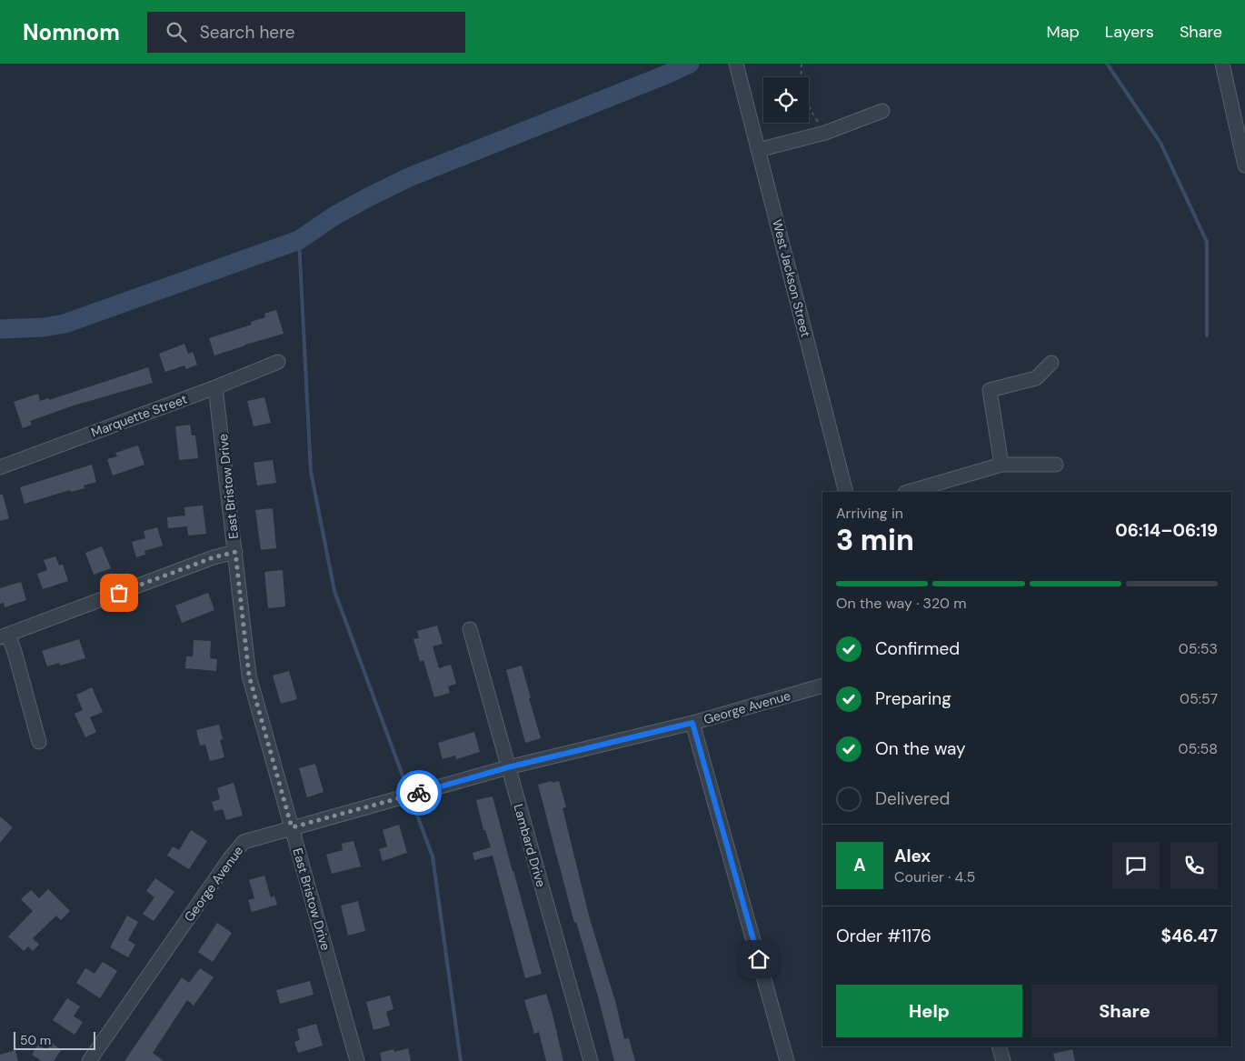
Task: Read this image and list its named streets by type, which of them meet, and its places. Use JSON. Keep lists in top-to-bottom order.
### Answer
{
  "streets": {
    "street": [
      "West Jackson Street",
      "Marquette Street",
      "East Bristow Drive",
      "George Avenue",
      "Lambard Drive"
    ]
  },
  "crossings": [
    ["Marquette Street", "East Bristow Drive"],
    ["East Bristow Drive", "George Avenue"],
    ["George Avenue", "Lambard Drive"]
  ],
  "scale_bar": "50 m",
  "page": {
    "header": "Nomnom",
    "search": "Search here",
    "nav": ["Map", "Layers", "Share"],
    "heading": ["3 min", "Arriving in", "06:14–06:19"],
    "panel": [
      "Alex",
      "Courier · 4.5",
      "Order #1176",
      "$46.47"
    ],
    "bar": "On the way · 320 m",
    "list": [
      ["Confirmed", "05:53"],
      ["Preparing", "05:57"],
      ["On the way", "05:58"],
      "Delivered"
    ],
    "round": "A",
    "buttons": ["Help", "Share"],
    "scale": "50 m"
  }
}
